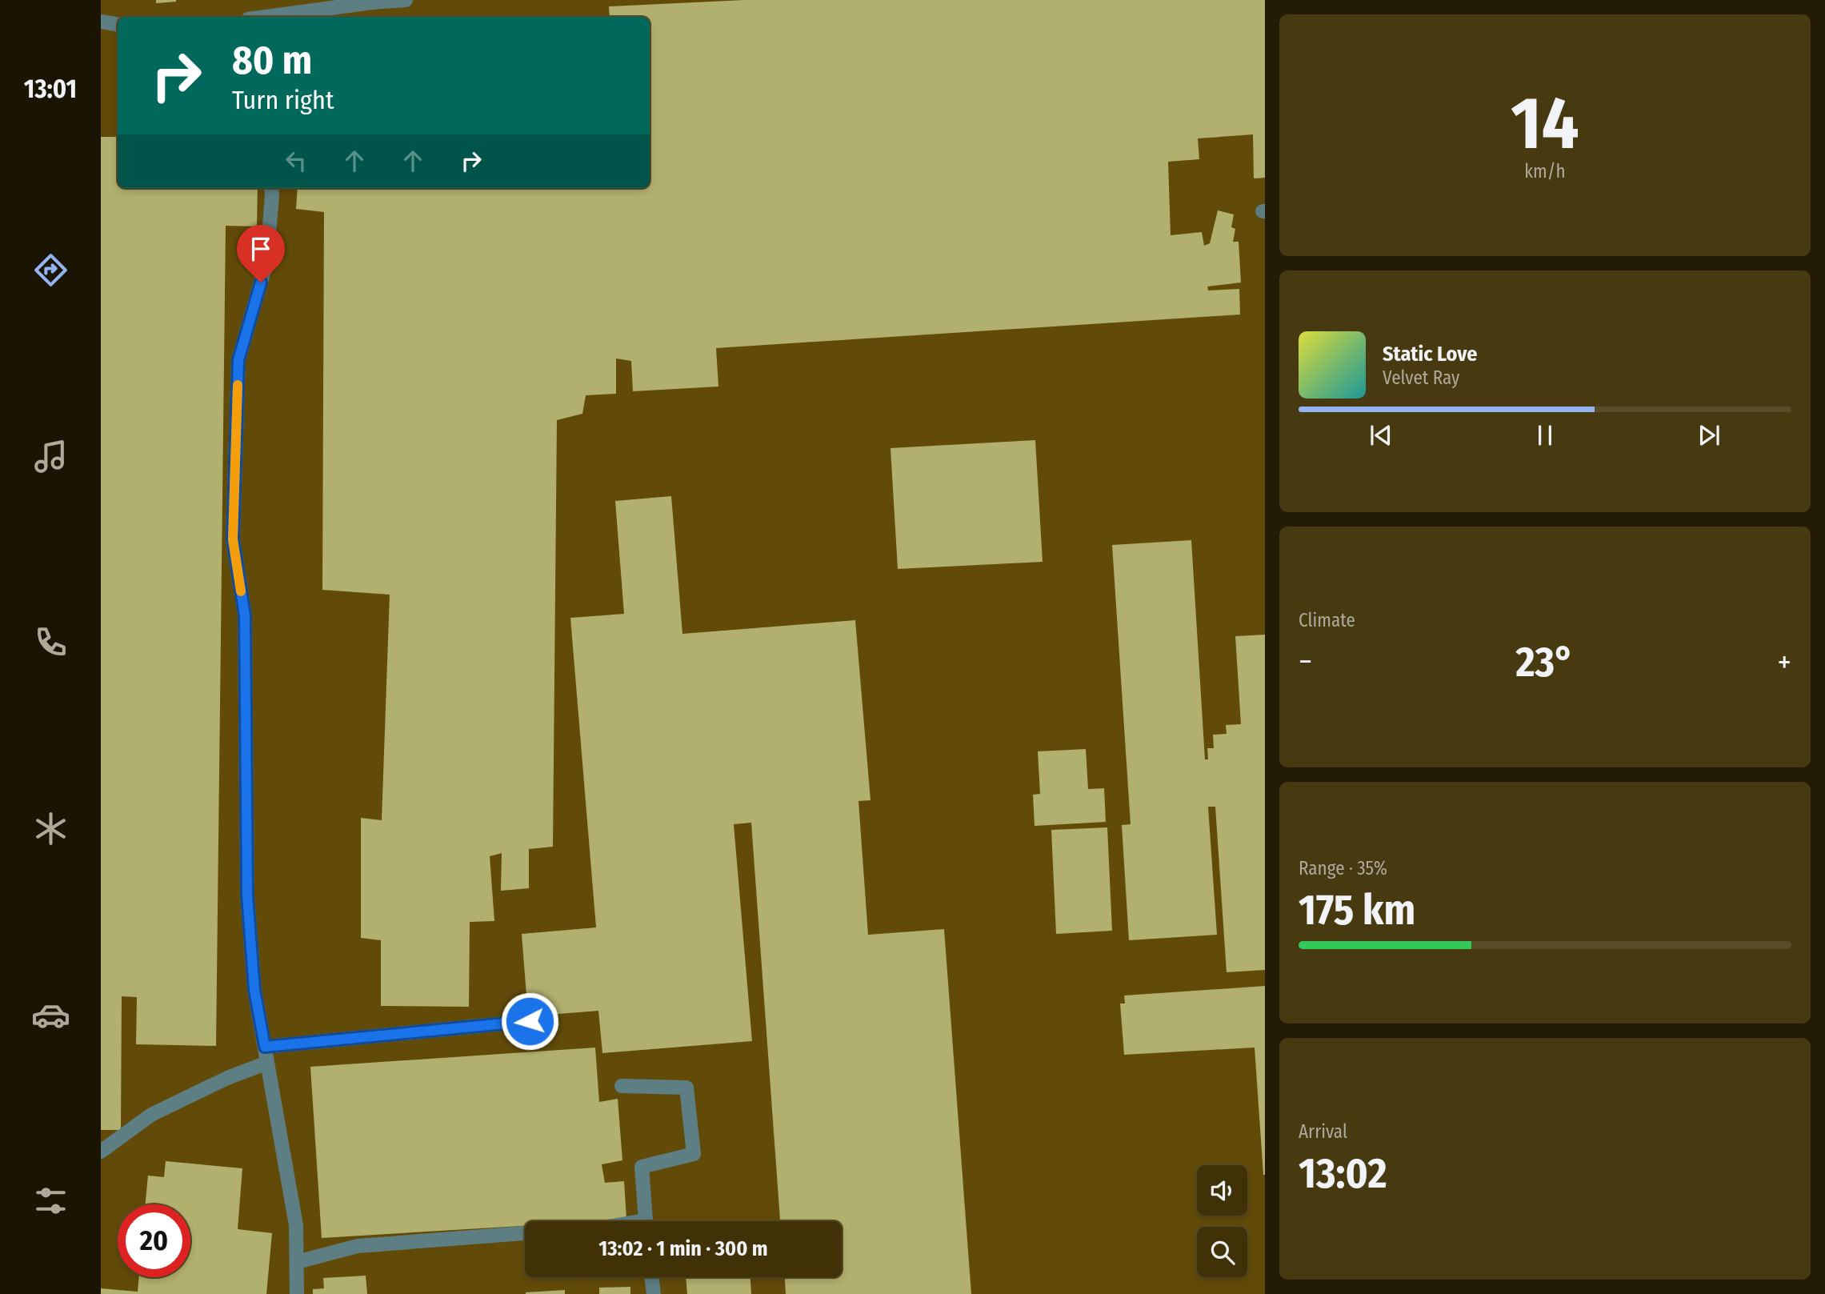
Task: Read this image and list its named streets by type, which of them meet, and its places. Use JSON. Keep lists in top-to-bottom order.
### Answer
{
  "page": {
    "tabs": "13:01",
    "tile": [
      ["14", "km/h"],
      "Climate",
      ["Range · 35%", "175 km"],
      ["Arrival", "13:02"]
    ],
    "turn": ["80 m", "Turn right"],
    "song": ["Static Love", "Velvet Ray"],
    "heat": ["−", "23°", "+"],
    "limit": "20",
    "trip": "13:02 · 1 min · 300 m"
  }
}
